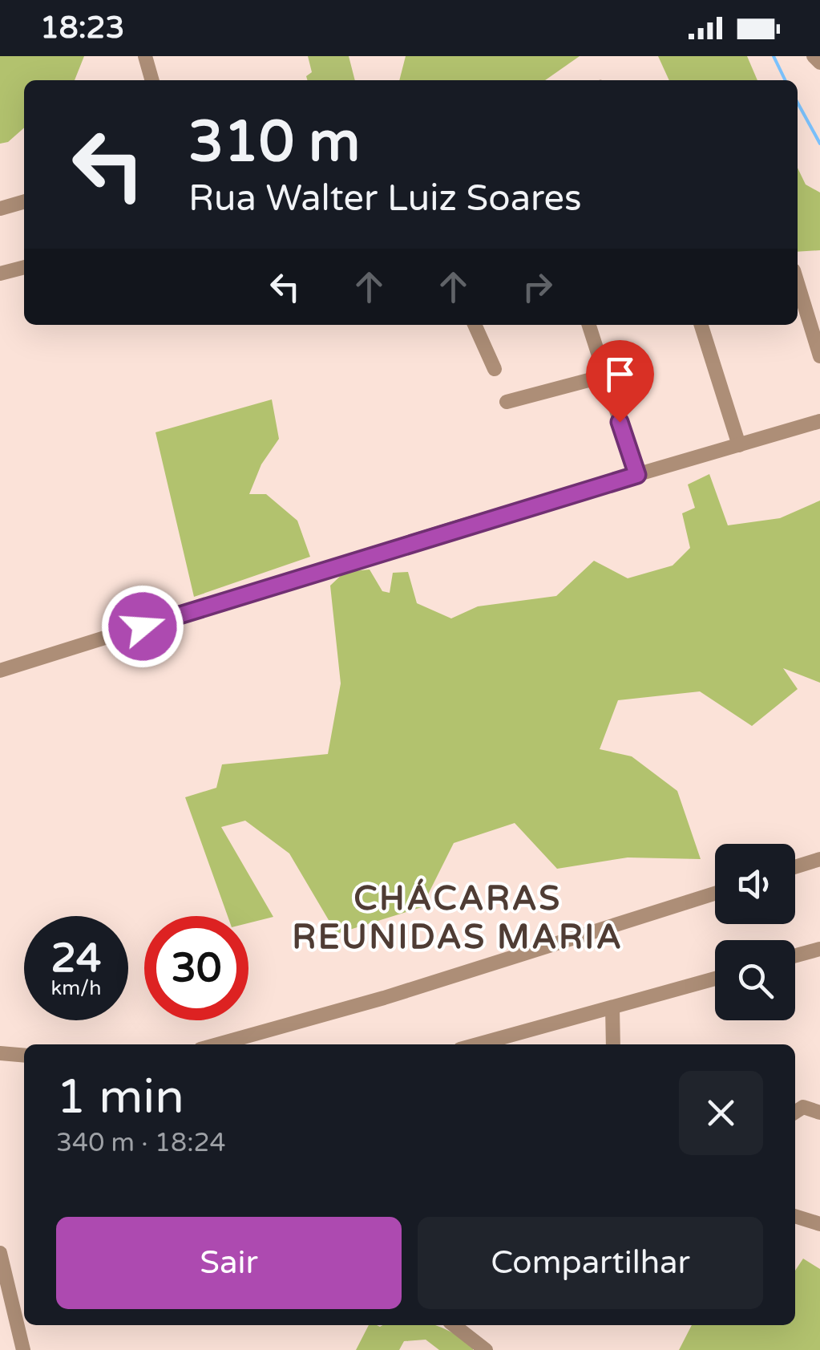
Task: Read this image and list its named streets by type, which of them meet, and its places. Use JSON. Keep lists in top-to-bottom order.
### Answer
{
  "districts": ["CHÁCARAS REUNIDAS MARIA"],
  "page": {
    "status": "18:23",
    "turn": ["310 m", "Rua Walter Luiz Soares"],
    "speed": "24 km/h",
    "limit": "30",
    "heading": ["1 min", "340 m · 18:24"],
    "buttons": ["Sair", "Compartilhar"]
  }
}
